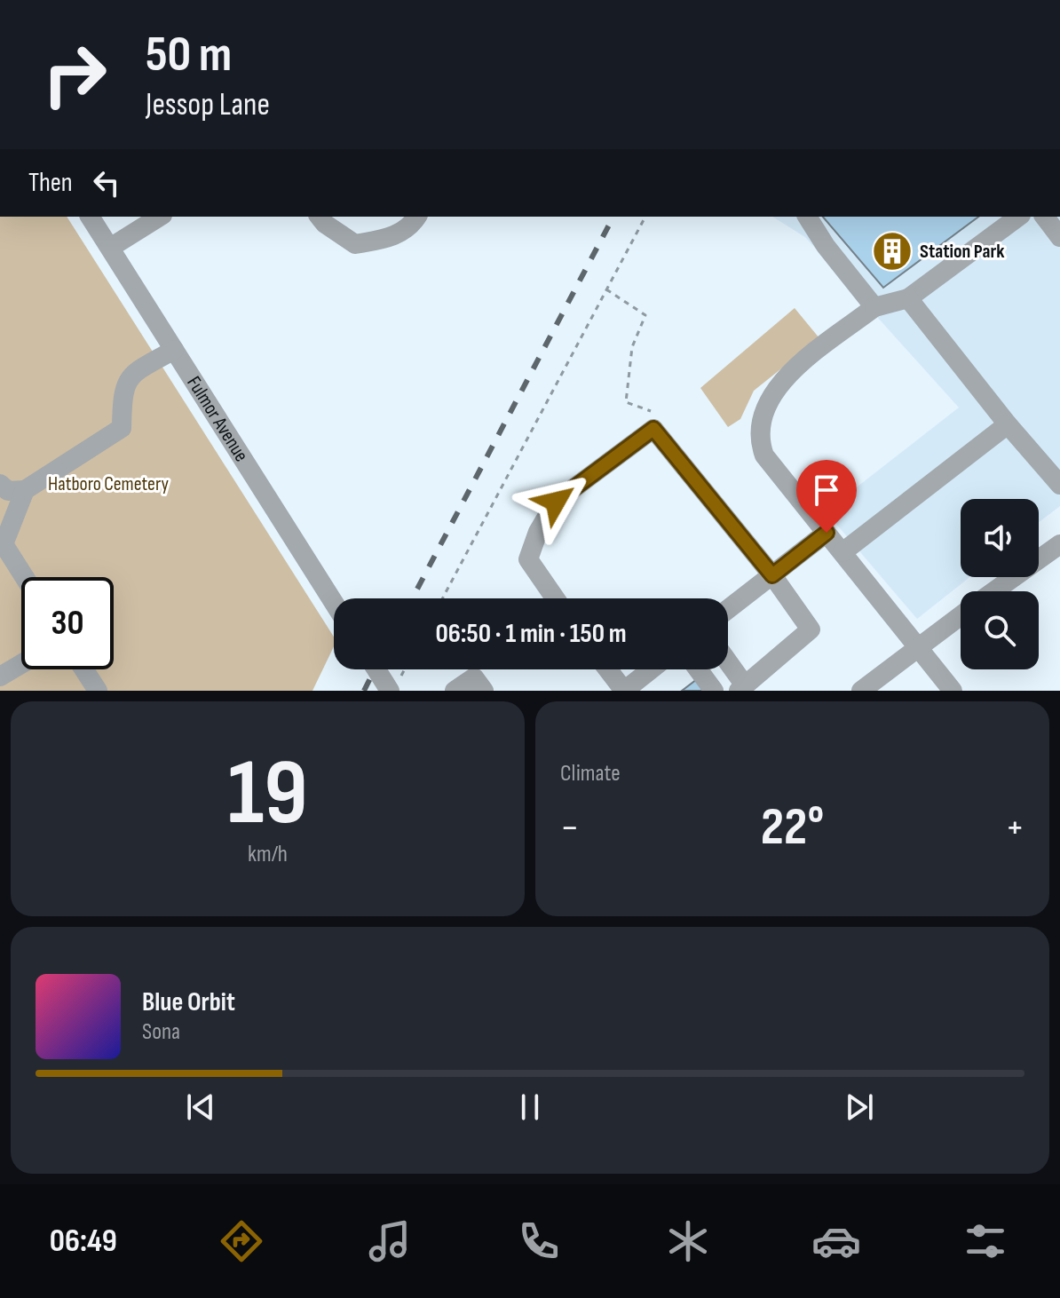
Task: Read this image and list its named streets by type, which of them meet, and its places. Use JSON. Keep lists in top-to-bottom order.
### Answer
{
  "streets": {
    "street": ["Fulmor Avenue"]
  },
  "parks": ["Hatboro Cemetery"],
  "places": {
    "building": ["Station Park"]
  },
  "page": {
    "turn": ["50 m", "Jessop Lane"],
    "then": "Then",
    "limit": "30",
    "trip": "06:50 · 1 min · 150 m",
    "tile": [
      ["19", "km/h"],
      "Climate"
    ],
    "heat": ["−", "22°", "+"],
    "song": ["Blue Orbit", "Sona"],
    "tabs": "06:49"
  }
}
